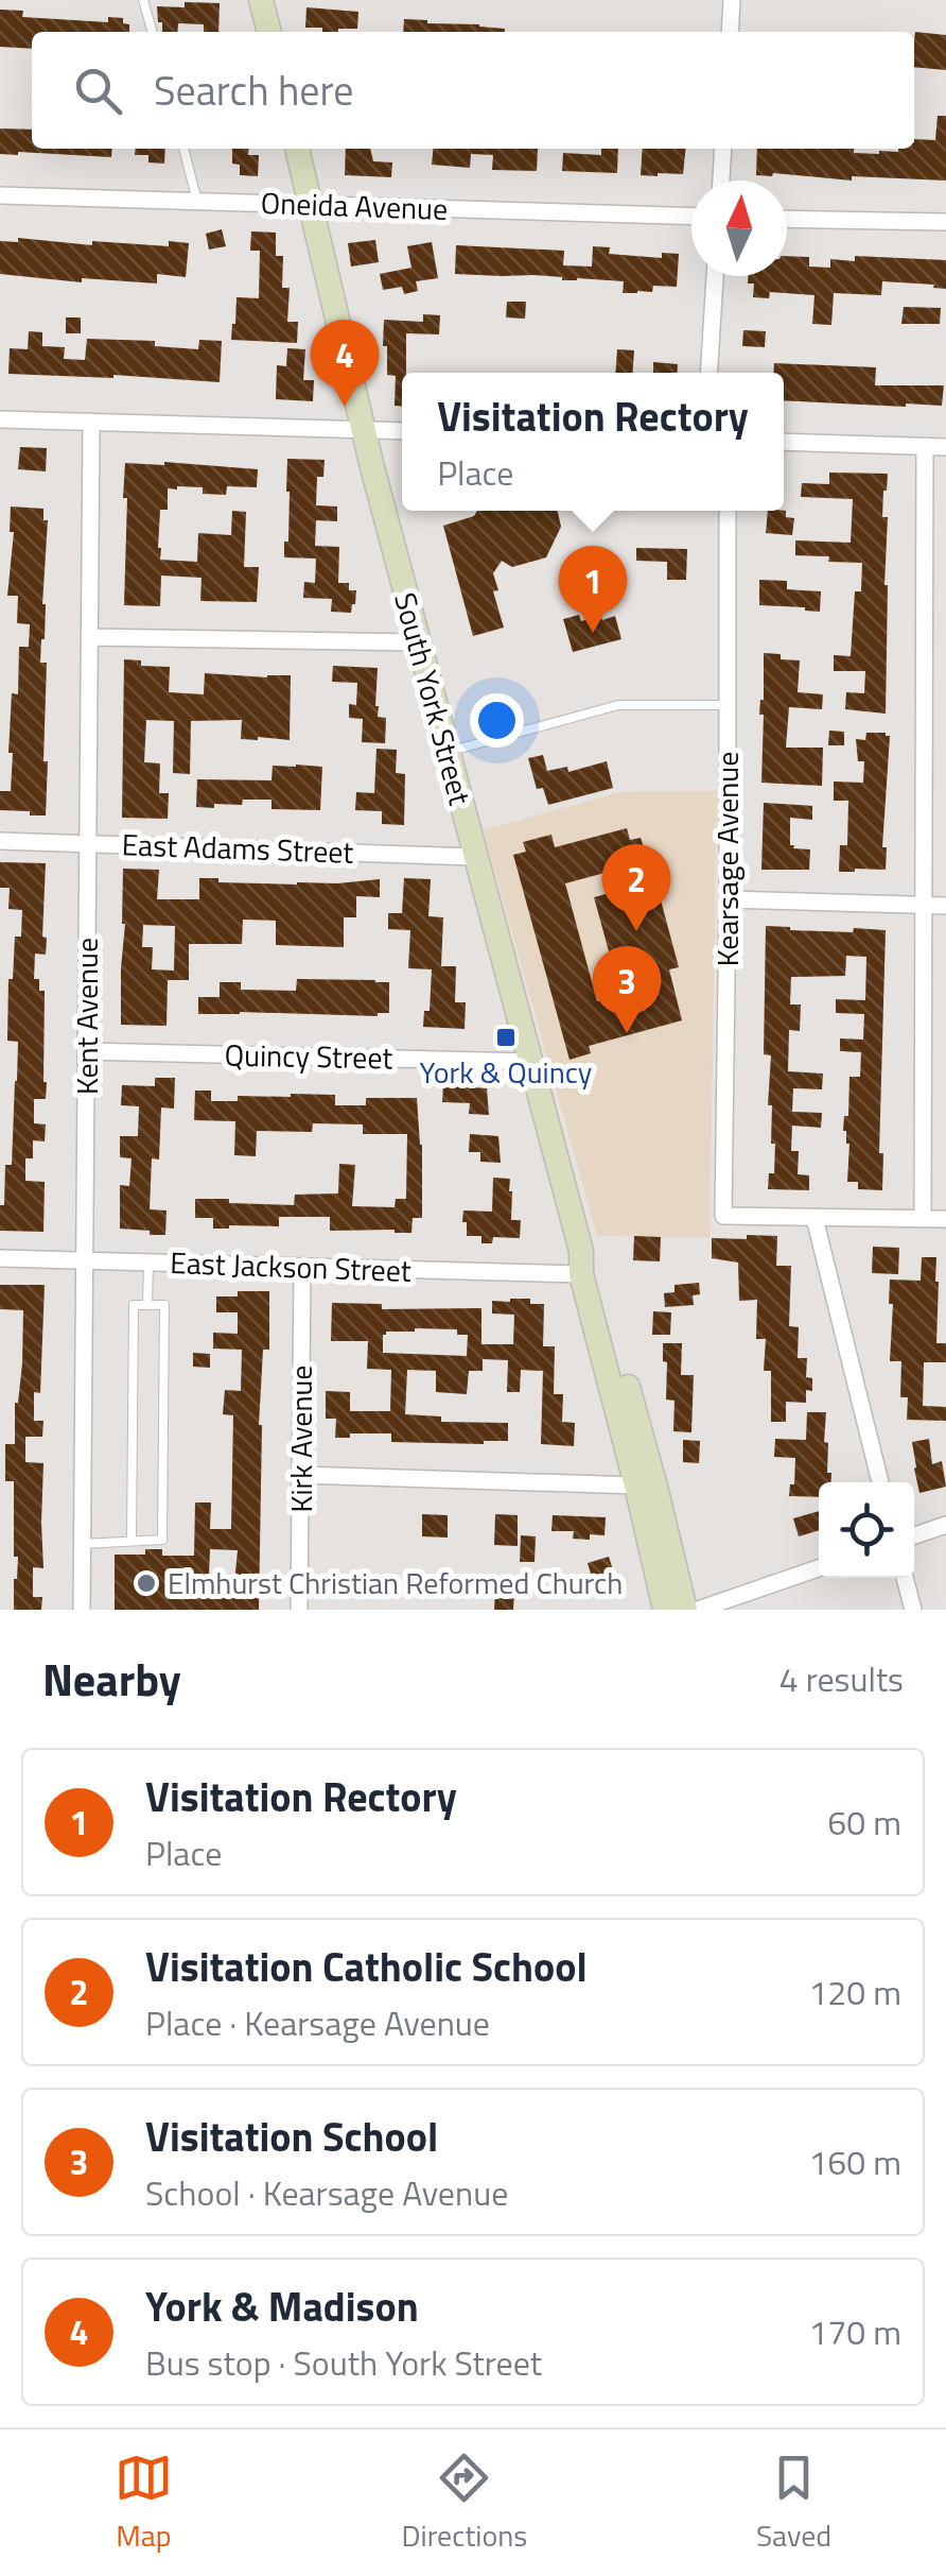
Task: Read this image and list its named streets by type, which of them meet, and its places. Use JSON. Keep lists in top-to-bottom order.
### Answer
{
  "streets": {
    "main road": ["South York Street"],
    "street": [
      "Oneida Avenue",
      "East Adams Street",
      "Kearsage Avenue",
      "Kent Avenue",
      "Quincy Street",
      "East Jackson Street",
      "Kirk Avenue"
    ]
  },
  "crossings": [
    ["Oneida Avenue", "South York Street"],
    ["South York Street", "East Adams Street"],
    ["South York Street", "Quincy Street"],
    ["South York Street", "East Jackson Street"],
    ["East Adams Street", "Kent Avenue"],
    ["Kent Avenue", "Quincy Street"],
    ["Kent Avenue", "East Jackson Street"],
    ["East Jackson Street", "Kirk Avenue"]
  ],
  "places": {
    "transit": ["York & Quincy"],
    "other": ["Elmhurst Christian Reformed Church"]
  },
  "north": "top",
  "page": {
    "search": "Search here",
    "pins": [
      "4",
      "1",
      "2",
      "3"
    ],
    "popup": ["Visitation Rectory", "Place"],
    "heading": ["Nearby", "4 results"],
    "list": [
      {
        "mark": "1",
        "name": "Visitation Rectory",
        "note": "Place",
        "value": "60 m"
      },
      {
        "mark": "2",
        "name": "Visitation Catholic School",
        "note": "Place · Kearsage Avenue",
        "value": "120 m"
      },
      {
        "mark": "3",
        "name": "Visitation School",
        "note": "School · Kearsage Avenue",
        "value": "160 m"
      },
      {
        "mark": "4",
        "name": "York & Madison",
        "note": "Bus stop · South York Street",
        "value": "170 m"
      }
    ],
    "nav": ["Map", "Directions", "Saved"]
  }
}
